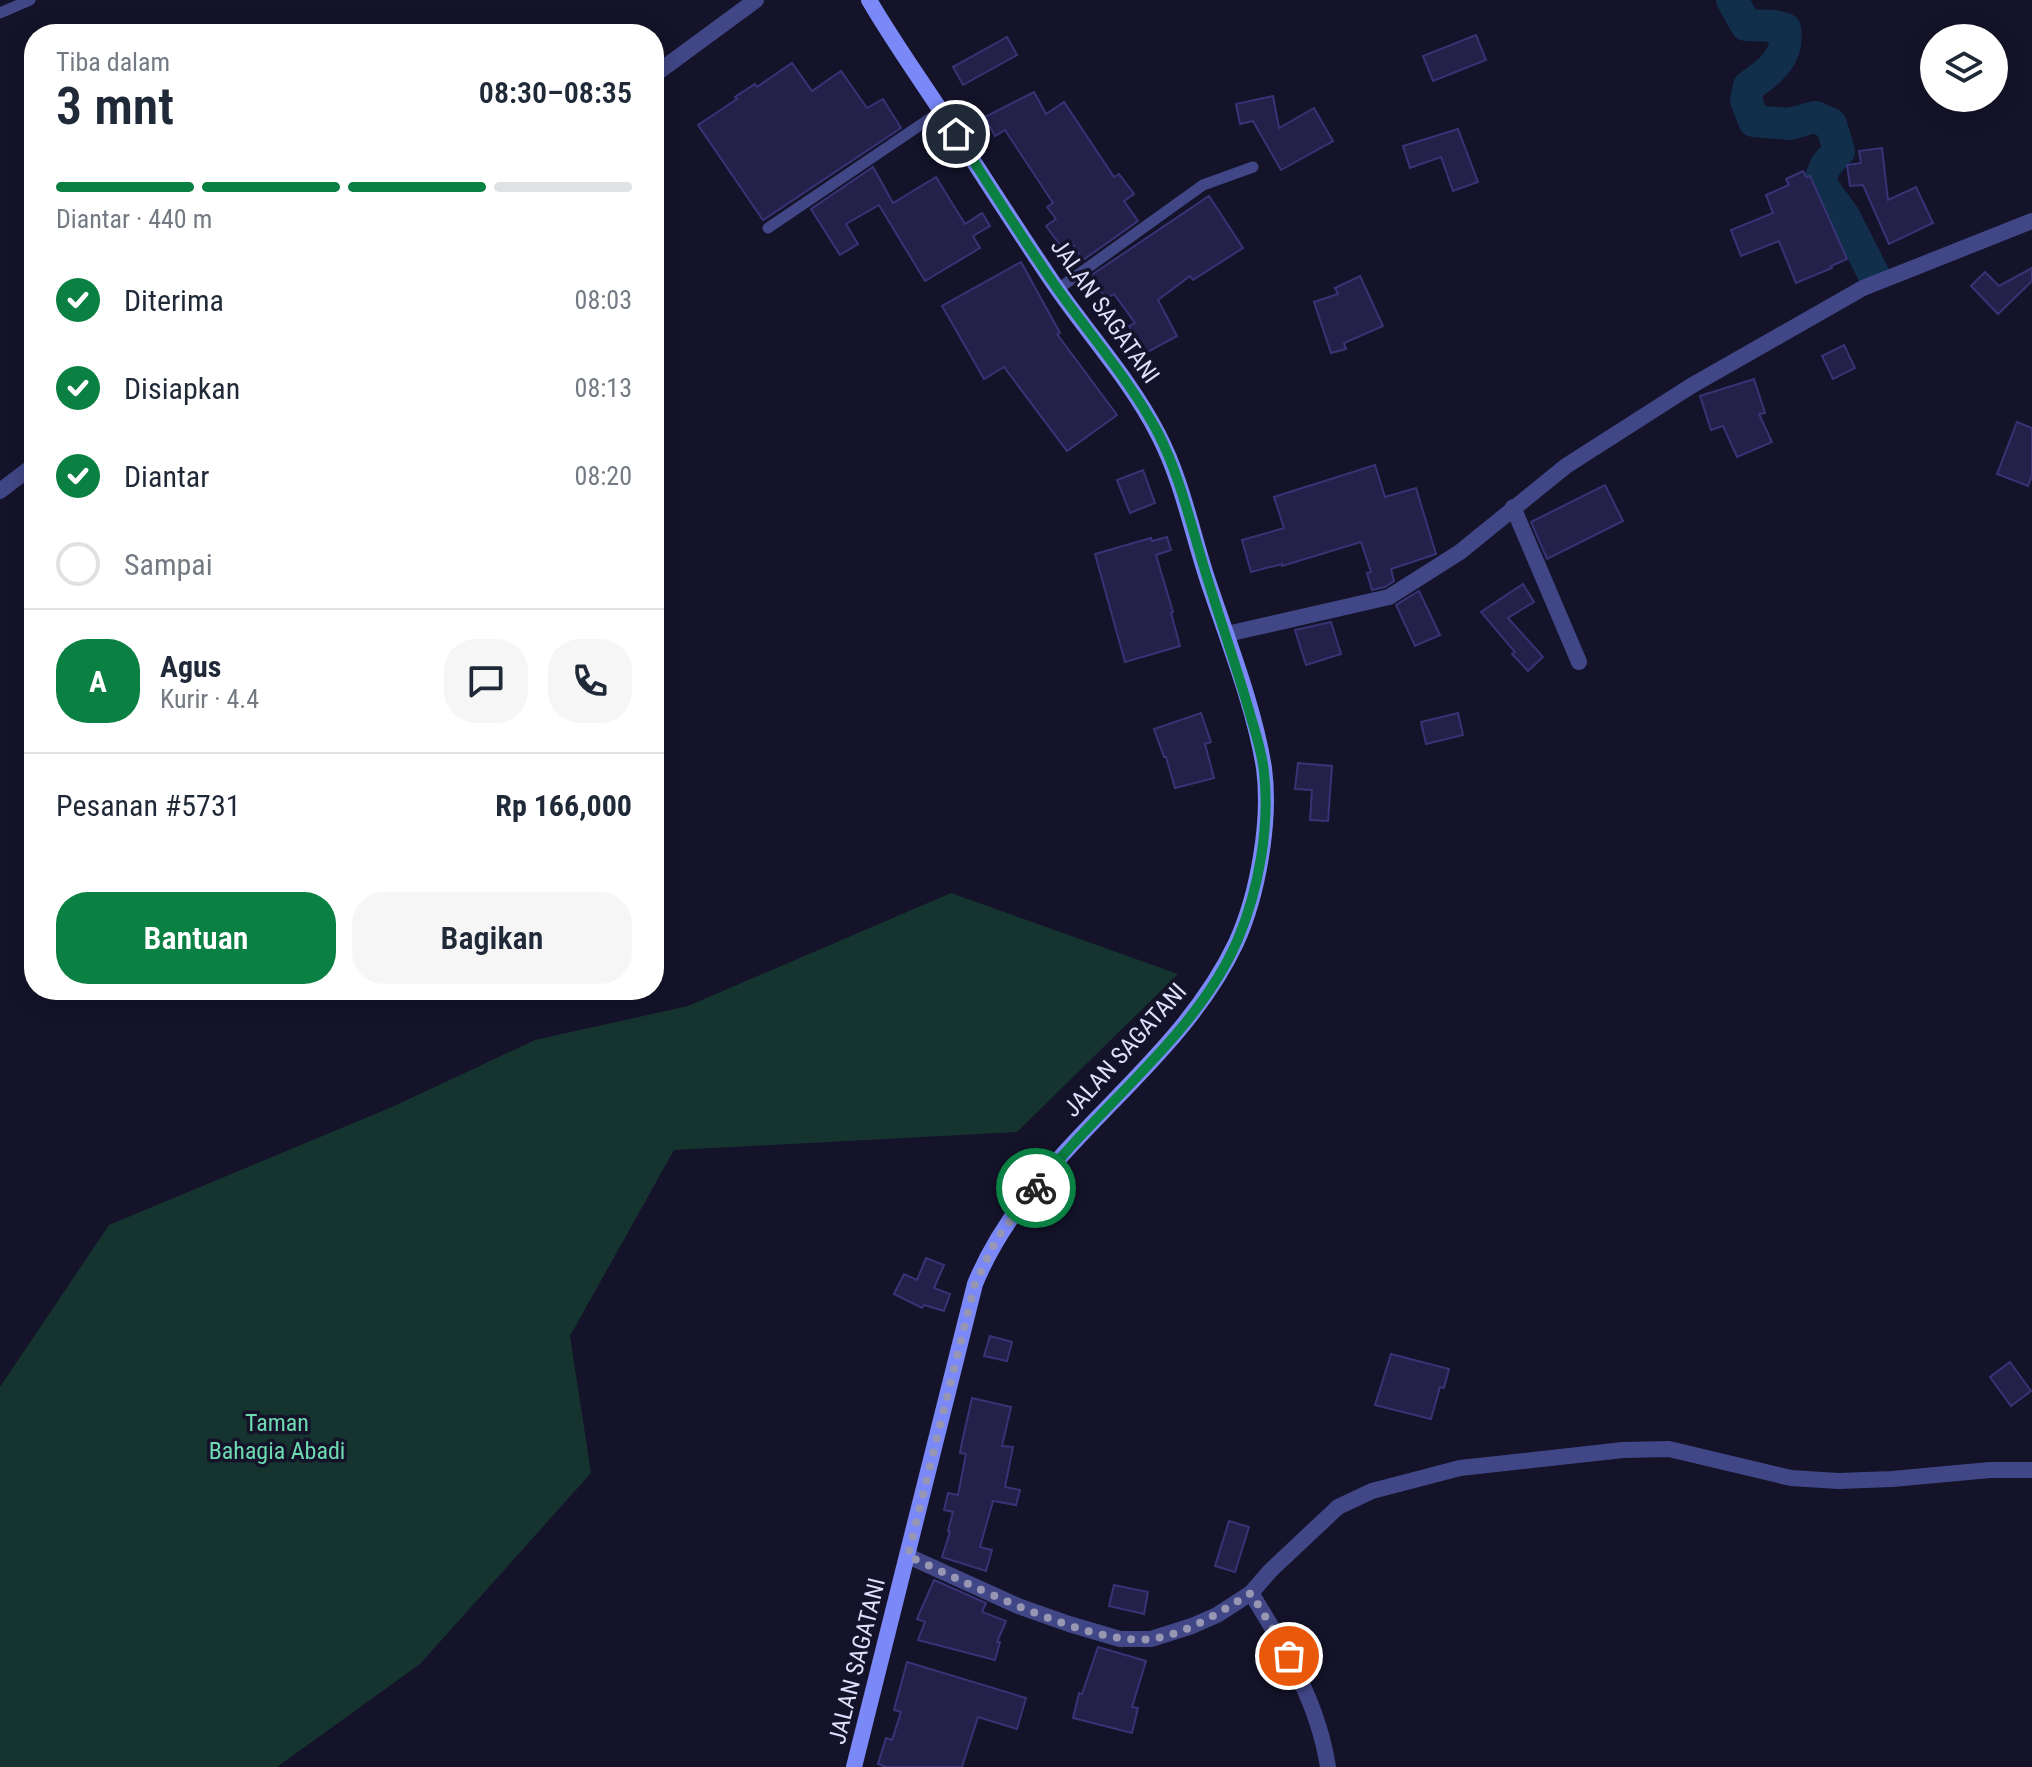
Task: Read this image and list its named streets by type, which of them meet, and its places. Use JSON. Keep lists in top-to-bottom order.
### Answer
{
  "streets": {
    "street": ["JALAN SAGATANI"]
  },
  "parks": ["Taman Bahagia Abadi"],
  "page": {
    "heading": ["3 mnt", "Tiba dalam", "08:30–08:35"],
    "panel": [
      "Agus",
      "Kurir · 4.4",
      "Pesanan #5731",
      "Rp 166,000"
    ],
    "bar": "Diantar · 440 m",
    "list": [
      ["Diterima", "08:03"],
      ["Disiapkan", "08:13"],
      ["Diantar", "08:20"],
      "Sampai"
    ],
    "round": "A",
    "buttons": ["Bantuan", "Bagikan"]
  }
}
